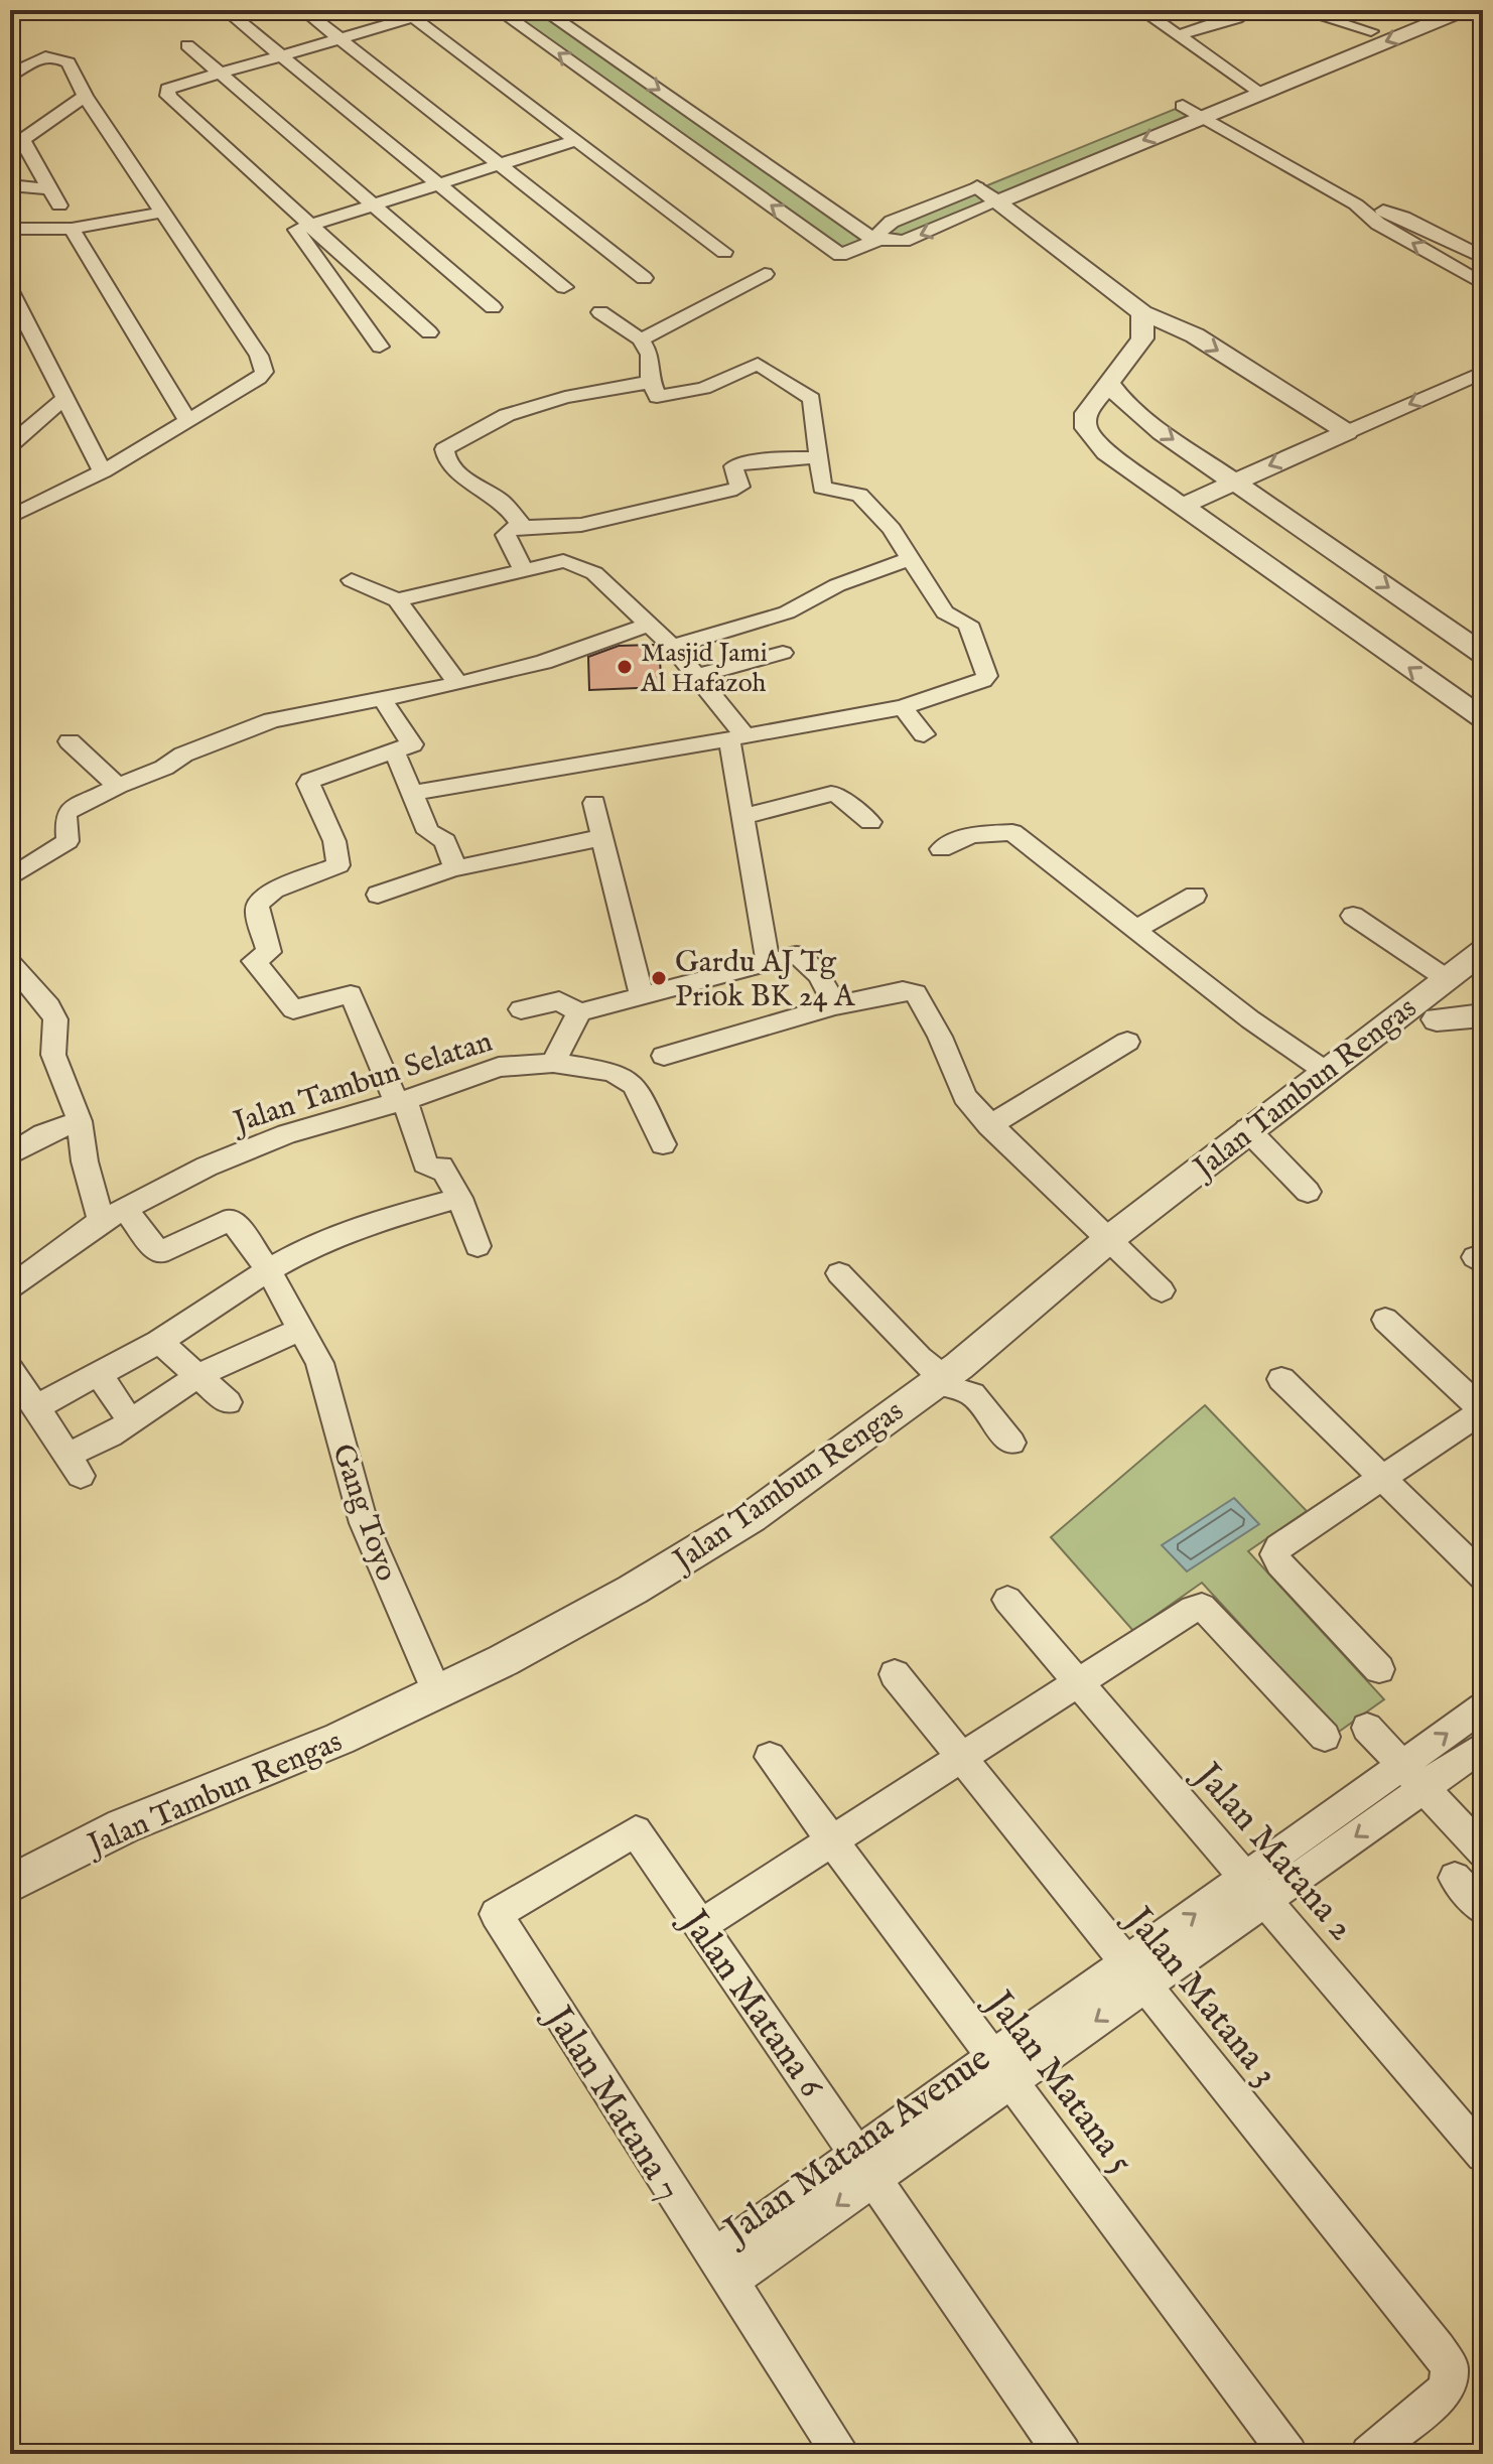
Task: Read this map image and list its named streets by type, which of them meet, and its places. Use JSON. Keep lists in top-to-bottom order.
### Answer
{
  "streets": {
    "street": [
      "Jalan Tambun Selatan",
      "Jalan Tambun Rengas",
      "Gang Toyo",
      "Jalan Matana 2",
      "Jalan Matana 3",
      "Jalan Matana 6",
      "Jalan Matana 5",
      "Jalan Matana 7",
      "Jalan Matana Avenue"
    ]
  },
  "crossings": [
    ["Jalan Tambun Selatan", "Gang Toyo"],
    ["Jalan Tambun Rengas", "Gang Toyo"],
    ["Jalan Matana 2", "Jalan Matana Avenue"],
    ["Jalan Matana 3", "Jalan Matana Avenue"],
    ["Jalan Matana 6", "Jalan Matana 7"],
    ["Jalan Matana 6", "Jalan Matana Avenue"],
    ["Jalan Matana 5", "Jalan Matana Avenue"],
    ["Jalan Matana 7", "Jalan Matana Avenue"]
  ],
  "places": ["Masjid Jami Al Hafazoh", "Gardu AJ Tg Priok BK 24 A"]
}
